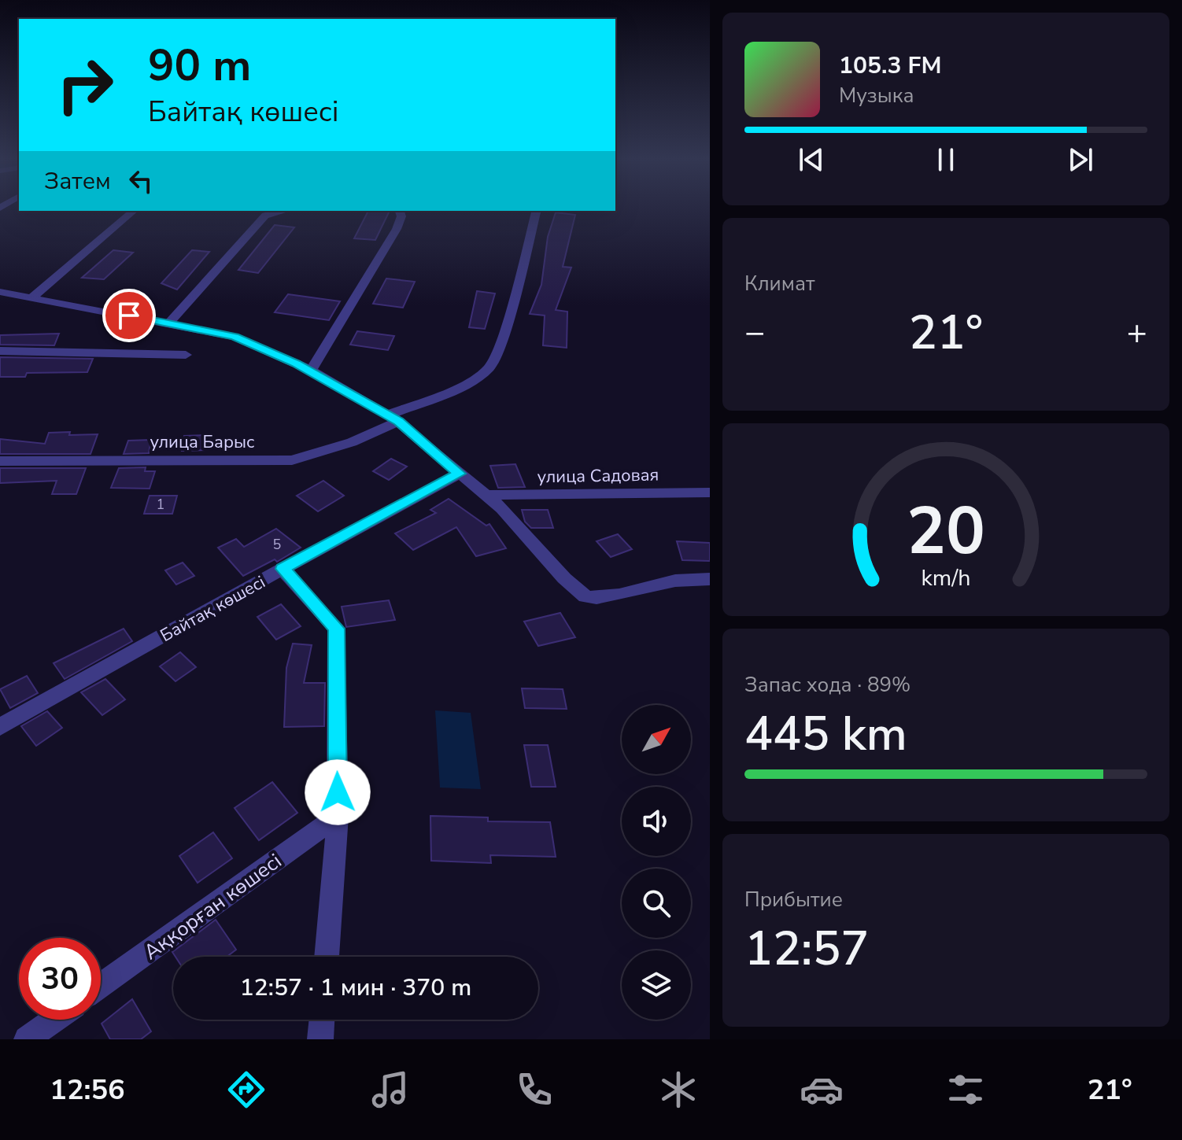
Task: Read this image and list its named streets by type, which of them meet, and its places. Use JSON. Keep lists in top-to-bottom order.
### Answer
{
  "streets": {
    "street": [
      "улица Барыс",
      "улица Садовая",
      "Байтақ көшесі",
      "Аққорған көшесі"
    ]
  },
  "house_numbers": ["1", "5"],
  "north": "top right",
  "page": {
    "turn": ["90 m", "Байтақ көшесі"],
    "song": ["105.3 FM", "Музыка"],
    "then": "Затем",
    "tile": [
      "Климат",
      ["Запас хода · 89%", "445 km"],
      ["Прибытие", "12:57"]
    ],
    "heat": ["−", "21°", "+"],
    "limit": "30",
    "trip": "12:57 · 1 мин · 370 m",
    "tabs": ["12:56", "21°"],
    "gauge": ["20", "km/h"]
  }
}
